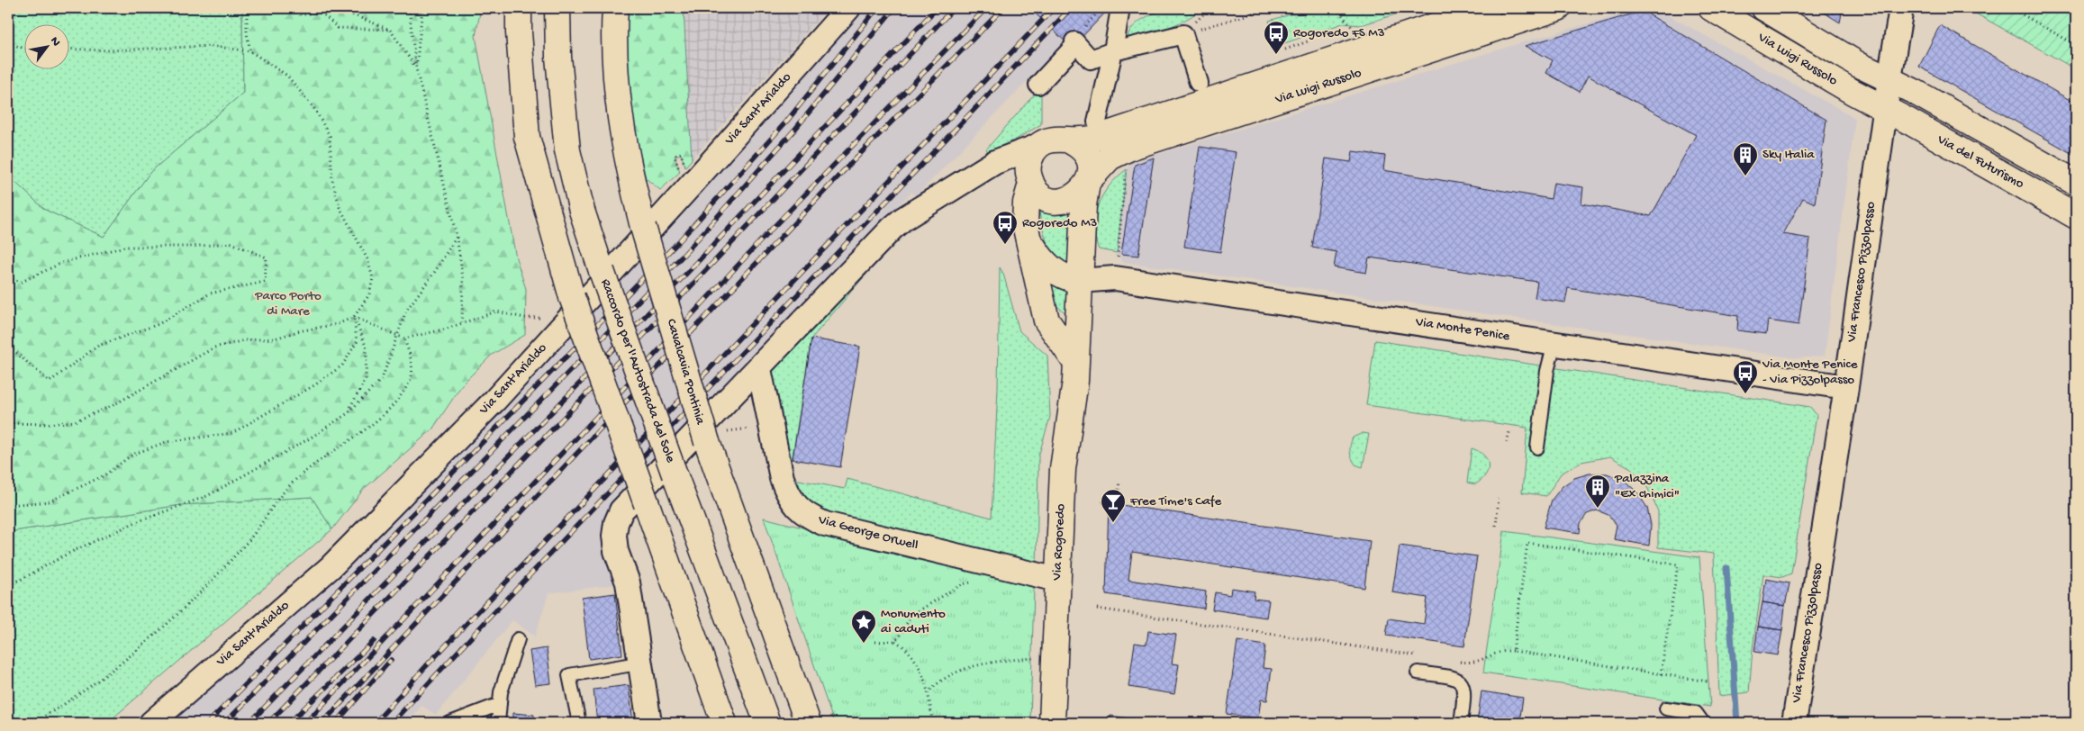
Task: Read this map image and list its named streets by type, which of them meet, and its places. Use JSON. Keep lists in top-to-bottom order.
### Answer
{
  "streets": {
    "main road": [
      "Via Luigi Russolo",
      "Via del Futurismo",
      "Raccordo per l'Autostrada del Sole",
      "Cavalcavia Pontinia",
      "Via Rogoredo"
    ],
    "street": [
      "Via Sant'Arialdo",
      "Via Francesco Pizzolpasso",
      "Via Monte Penice",
      "Via George Orwell"
    ]
  },
  "crossings": [
    ["Via Luigi Russolo", "Via del Futurismo"],
    ["Via Luigi Russolo", "Via Francesco Pizzolpasso"],
    ["Via Luigi Russolo", "Via Rogoredo"],
    ["Via del Futurismo", "Via Francesco Pizzolpasso"],
    ["Via Francesco Pizzolpasso", "Via Monte Penice"],
    ["Via Monte Penice", "Via Rogoredo"],
    ["Via George Orwell", "Via Rogoredo"]
  ],
  "parks": ["Parco Porto di Mare"],
  "places": {
    "bus stop": ["Rogoredo FS M3", "Rogoredo M3", "Via Monte Penice - Via Pizzolpasso"],
    "building": ["Sky Italia", "Palazzina \"Ex chimici\""],
    "bar": ["Free Time's Cafe"],
    "place": ["Monumento ai caduti"]
  },
  "north": "top right"
}
